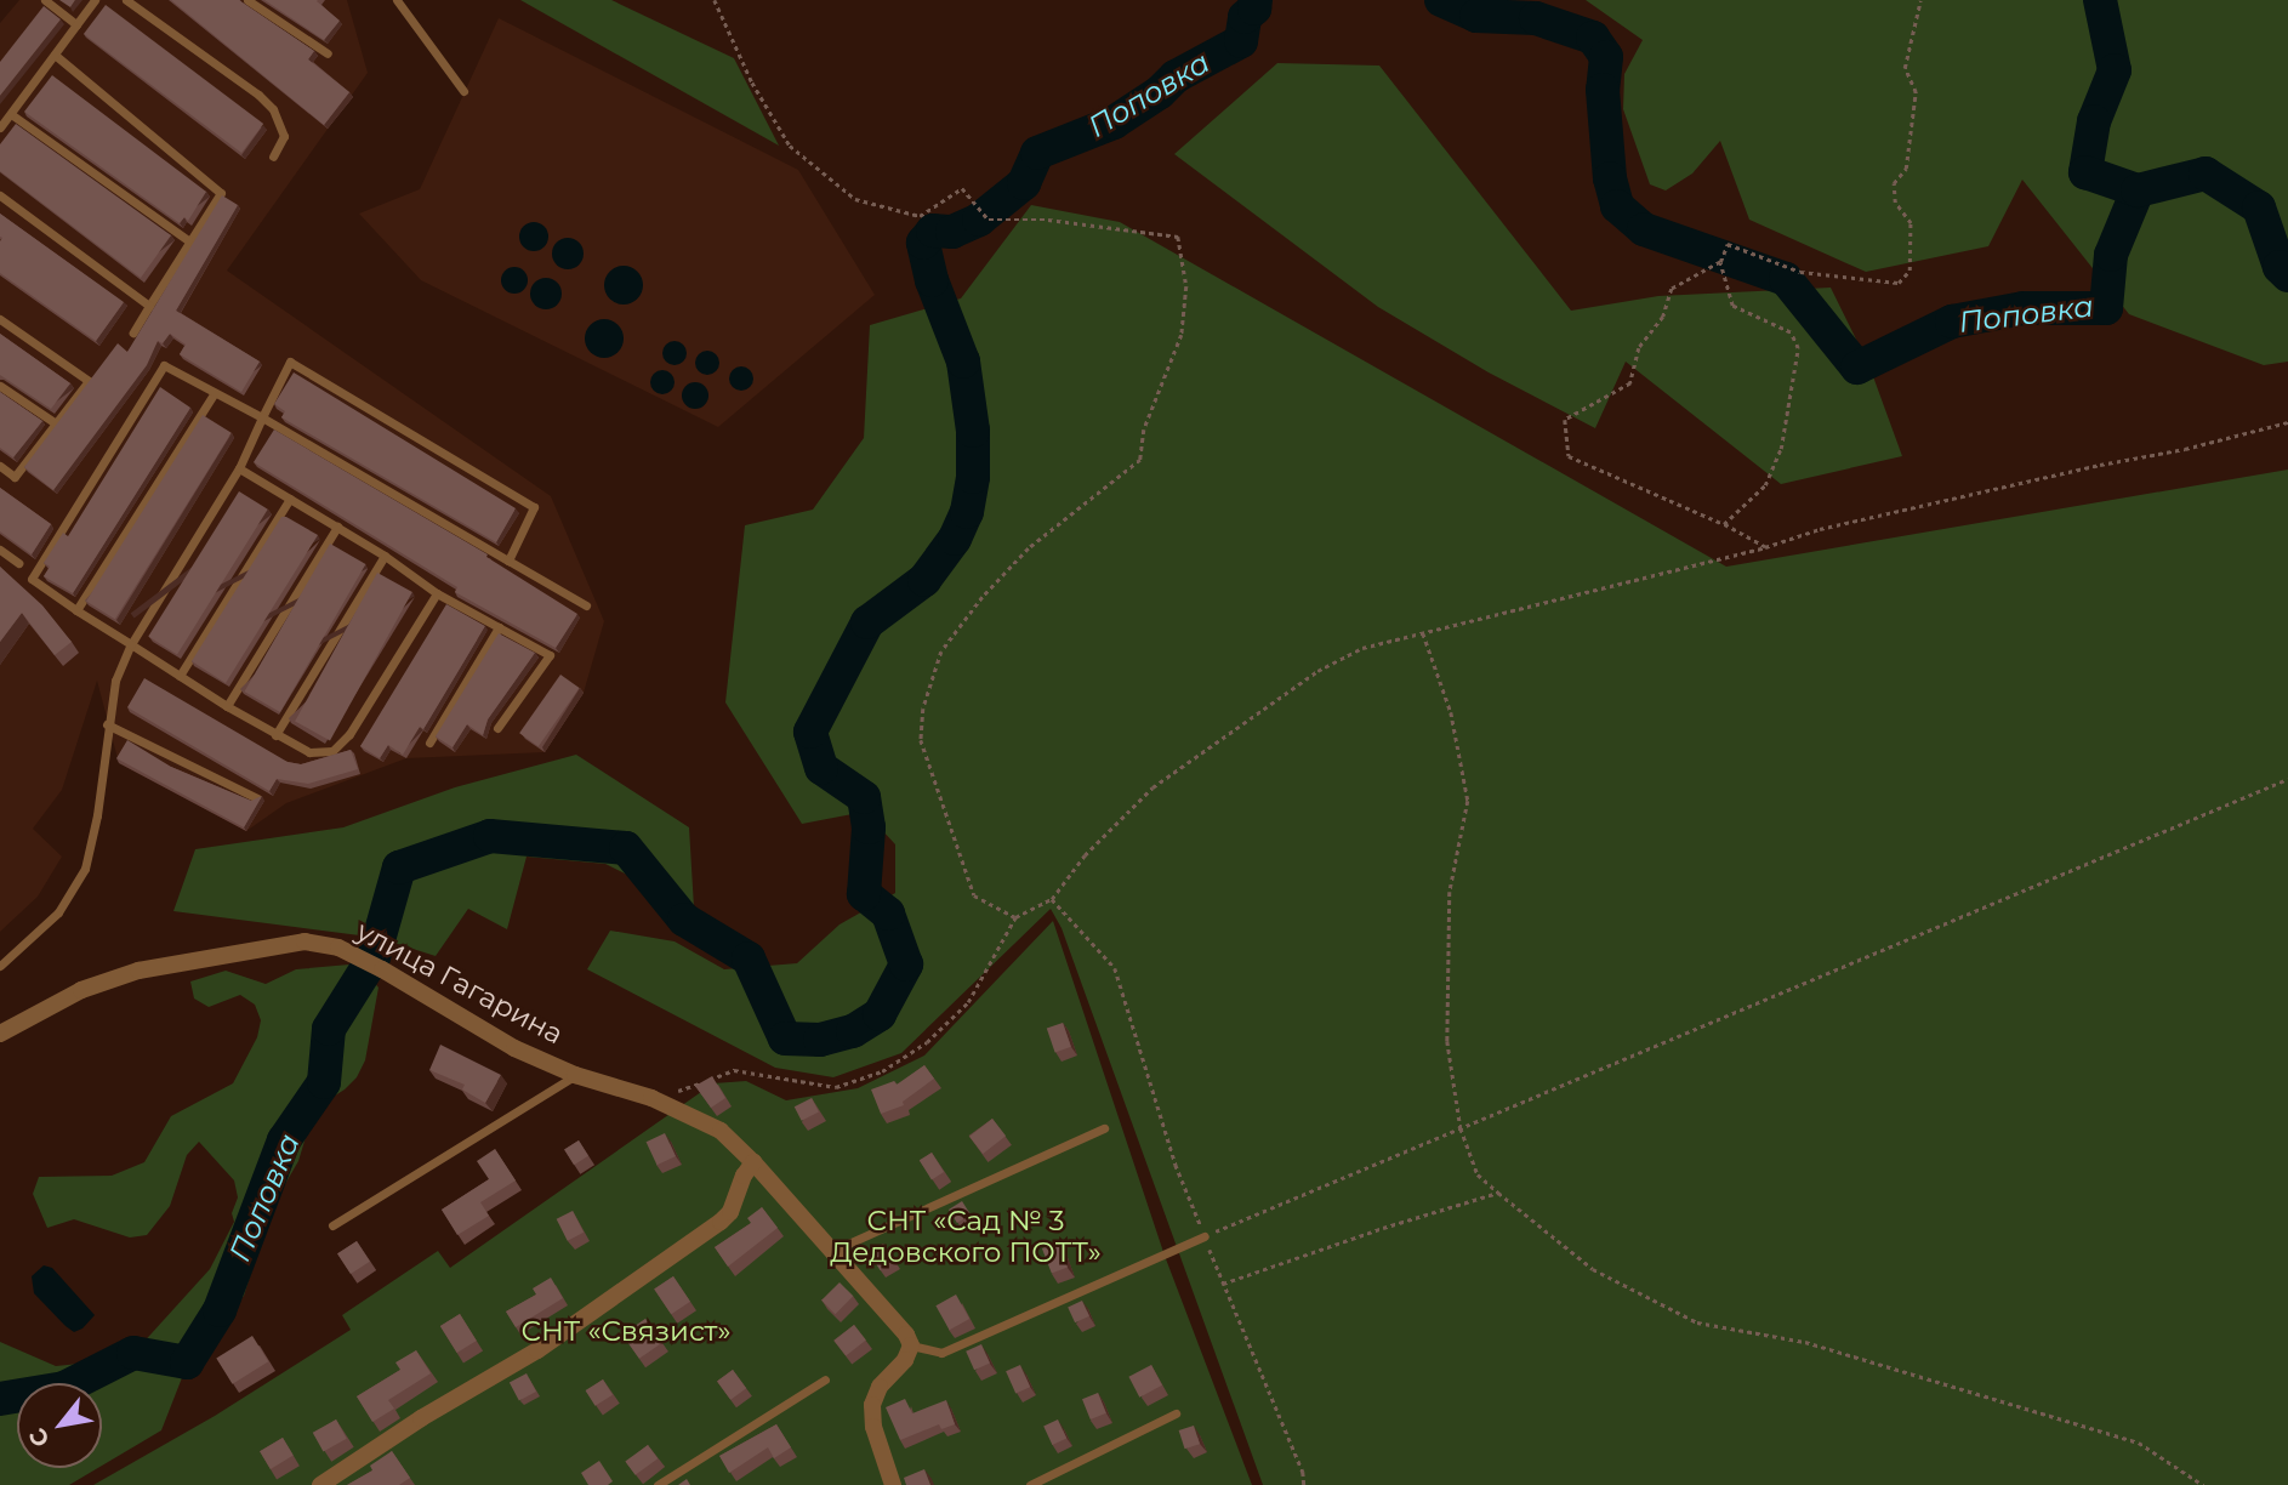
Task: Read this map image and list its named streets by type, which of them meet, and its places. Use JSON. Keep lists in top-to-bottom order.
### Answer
{
  "streets": {
    "street": ["улица Гагарина"]
  },
  "water": ["Поповка"],
  "parks": ["СНТ «Сад № 3 Дедовского ПОТТ»", "СНТ «Связист»"],
  "north": "bottom left"
}
